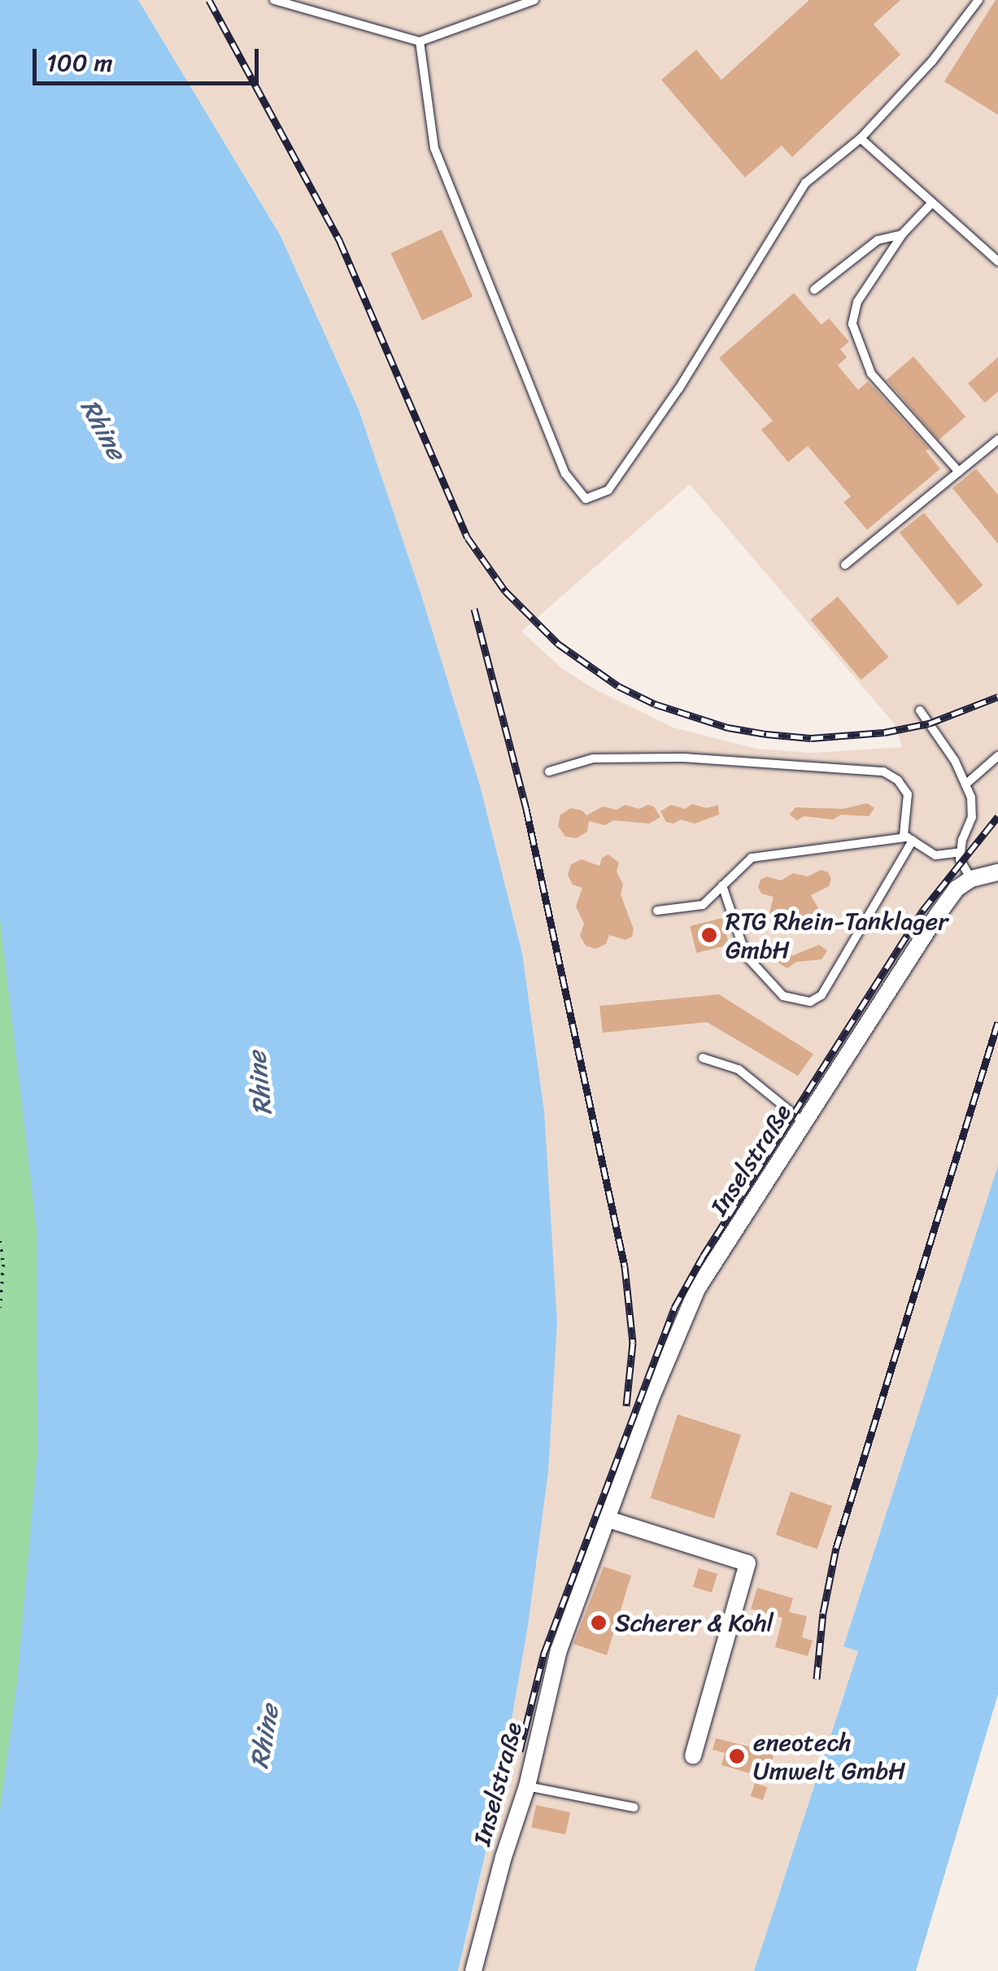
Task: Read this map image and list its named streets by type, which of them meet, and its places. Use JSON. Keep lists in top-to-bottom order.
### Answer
{
  "streets": {
    "street": ["Inselstraße"]
  },
  "water": ["Rhine"],
  "places": ["RTG Rhein-Tanklager GmbH", "Scherer & Kohl", "eneotech Umwelt GmbH"],
  "scale_bar": "100 m"
}
